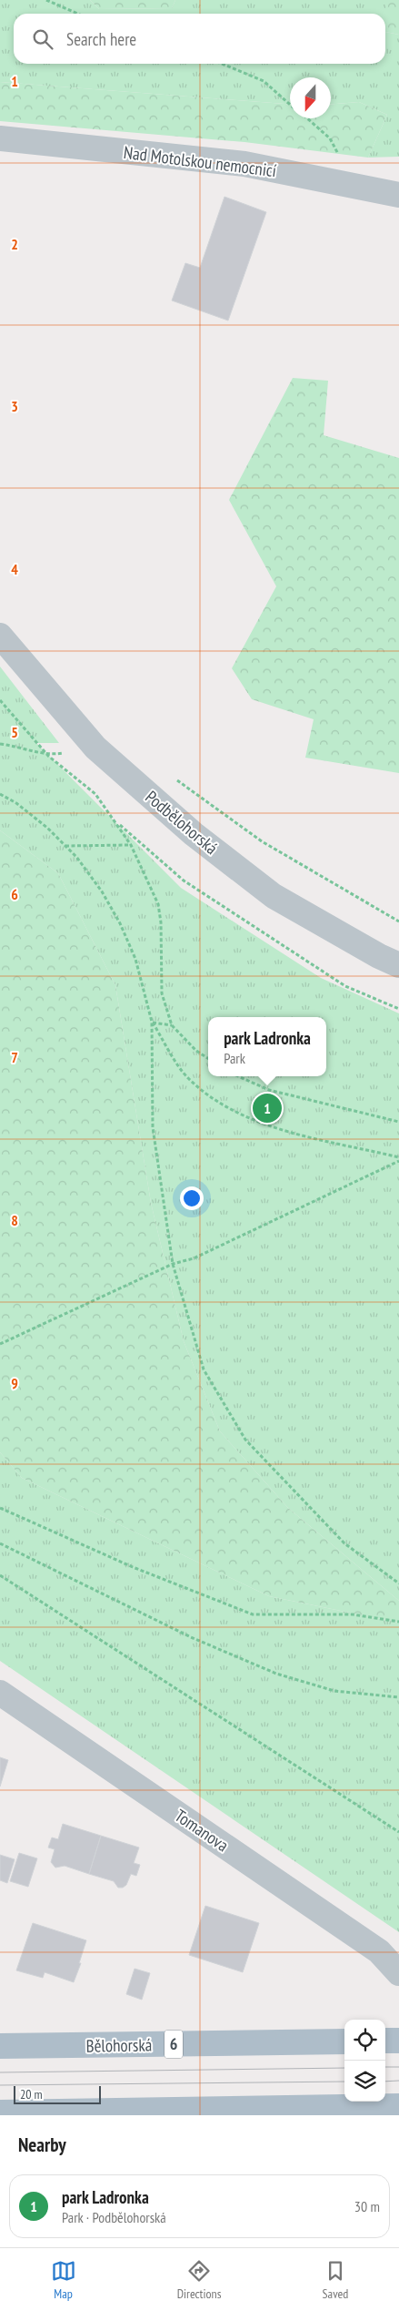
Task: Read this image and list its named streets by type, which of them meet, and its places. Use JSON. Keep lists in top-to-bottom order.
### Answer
{
  "streets": {
    "main road": ["6", "Bělohorská"],
    "street": ["Nad Motolskou nemocnicí", "Podbělohorská", "Tomanova"]
  },
  "scale_bar": "20 m",
  "north": "bottom",
  "page": {
    "search": "Search here",
    "popup": ["park Ladronka", "Park"],
    "pins": "1",
    "scale": "20 m",
    "heading": "Nearby",
    "list": [
      {
        "mark": "1",
        "name": "park Ladronka",
        "note": "Park · Podbělohorská",
        "value": "30 m"
      }
    ],
    "nav": ["Map", "Directions", "Saved"]
  },
  "grid": {
    "rows": [
      "1",
      "2",
      "3",
      "4",
      "5",
      "6",
      "7",
      "8",
      "9"
    ]
  }
}
